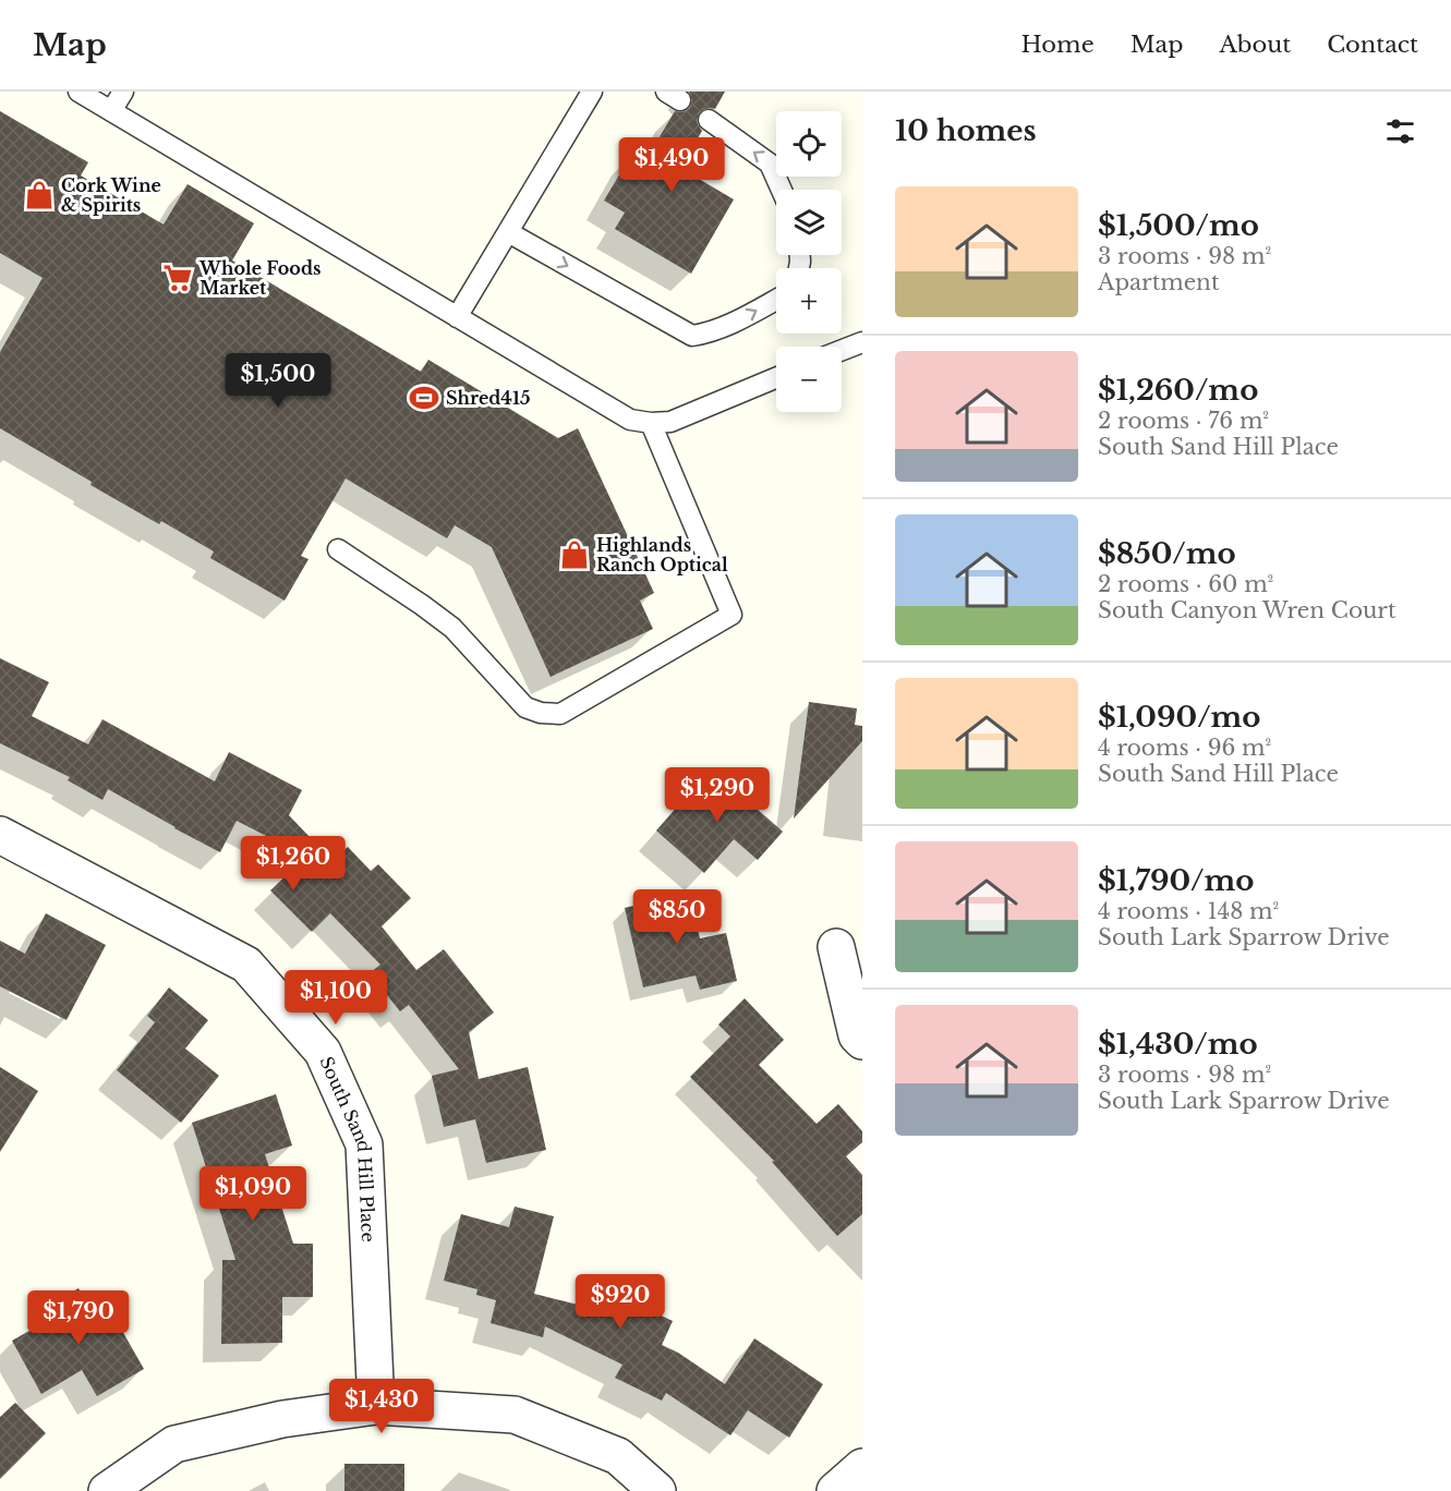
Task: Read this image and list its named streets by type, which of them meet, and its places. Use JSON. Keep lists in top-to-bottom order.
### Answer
{
  "streets": {
    "street": ["South Sand Hill Place"]
  },
  "places": {
    "shop": ["Cork Wine & Spirits", "Highlands Ranch Optical"],
    "supermarket": ["Whole Foods Market"],
    "sports": ["Shred415"]
  },
  "page": {
    "header": "Map",
    "nav": [
      "Home",
      "Map",
      "About",
      "Contact"
    ],
    "heading": "10 homes",
    "map_buttons": ["+", "−"],
    "price": [
      "$1,490",
      "$1,500",
      "$1,290",
      "$1,260",
      "$850",
      "$1,100",
      "$1,090",
      "$920",
      "$1,790",
      "$1,430"
    ],
    "list": [
      {
        "name": "$1,500/mo",
        "note": "3 rooms · 98 m² · Apartment"
      },
      {
        "name": "$1,260/mo",
        "note": "2 rooms · 76 m² · South Sand Hill Place"
      },
      {
        "name": "$850/mo",
        "note": "2 rooms · 60 m² · South Canyon Wren Court"
      },
      {
        "name": "$1,090/mo",
        "note": "4 rooms · 96 m² · South Sand Hill Place"
      },
      {
        "name": "$1,790/mo",
        "note": "4 rooms · 148 m² · South Lark Sparrow Drive"
      },
      {
        "name": "$1,430/mo",
        "note": "3 rooms · 98 m² · South Lark Sparrow Drive"
      }
    ]
  }
}
